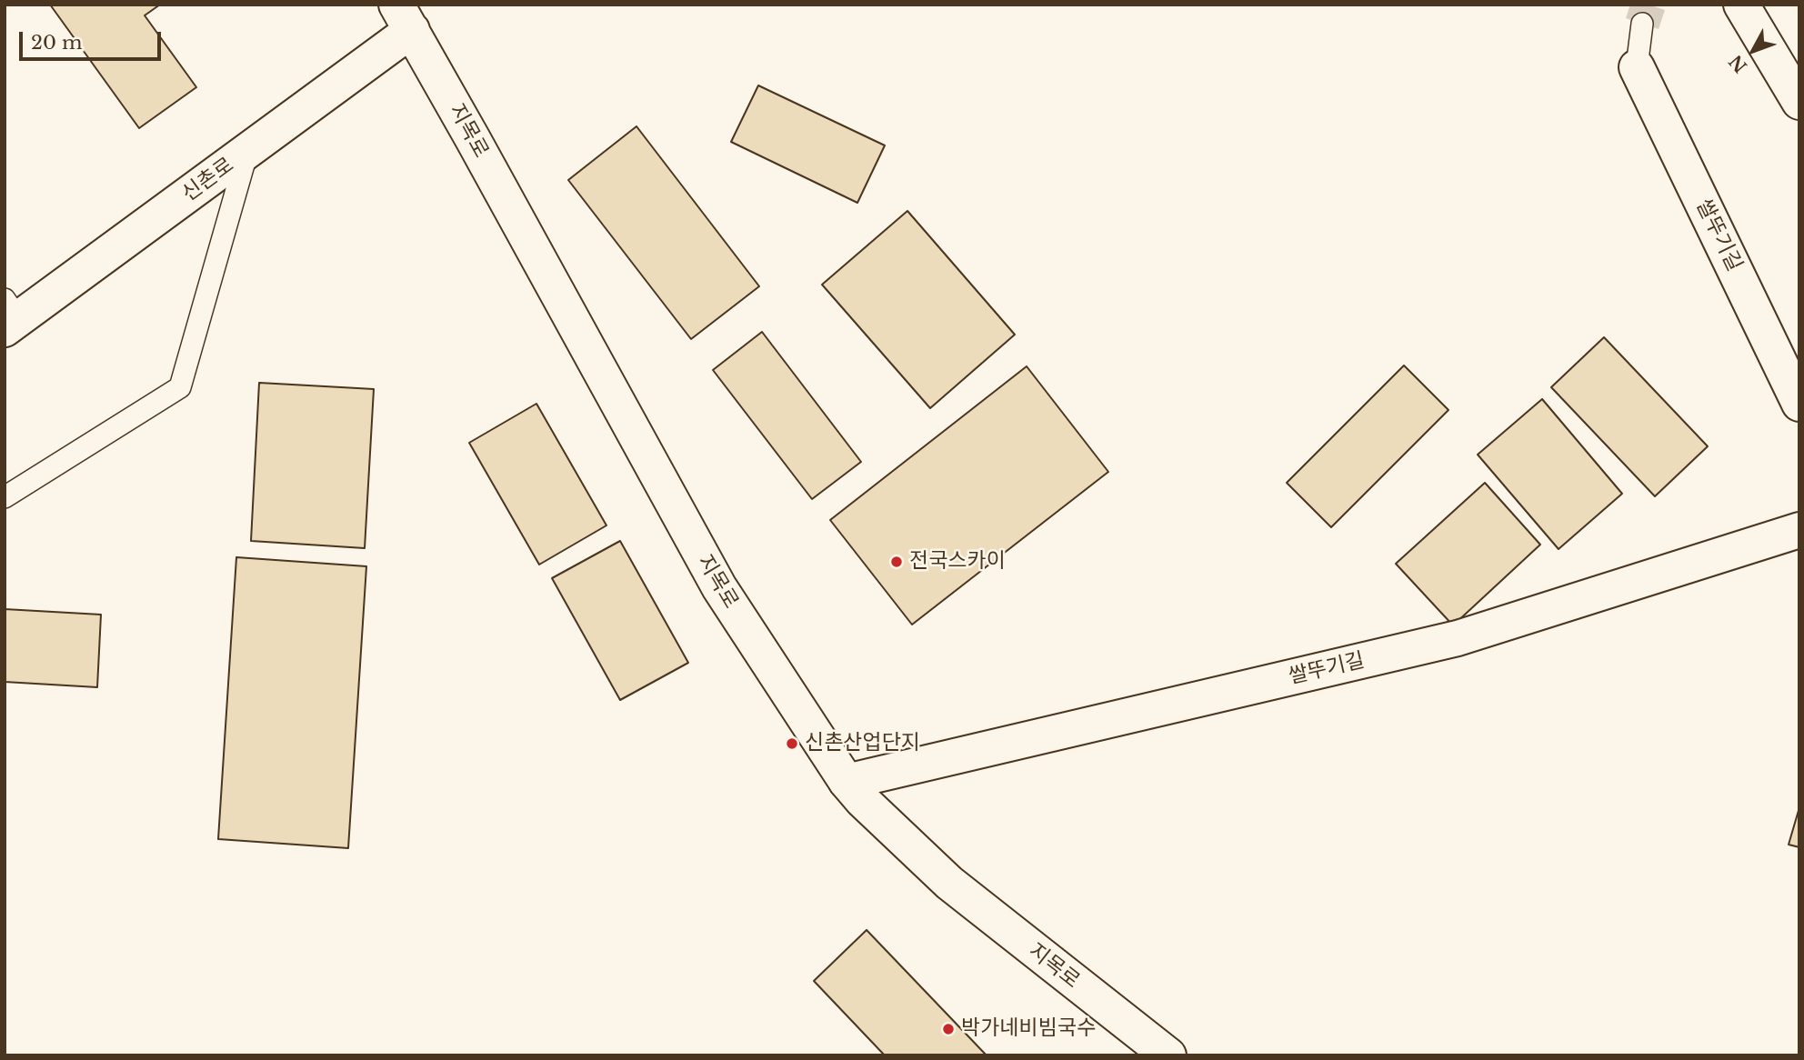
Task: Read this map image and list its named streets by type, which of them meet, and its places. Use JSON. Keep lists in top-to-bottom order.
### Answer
{
  "streets": {
    "street": ["지목로", "신촌로", "쌀뚜기길"]
  },
  "crossings": [
    ["지목로", "신촌로"],
    ["지목로", "쌀뚜기길"]
  ],
  "places": ["전국스카이", "신촌산업단지", "박가네비빔국수"],
  "scale_bar": "20 m",
  "north": "bottom left"
}
